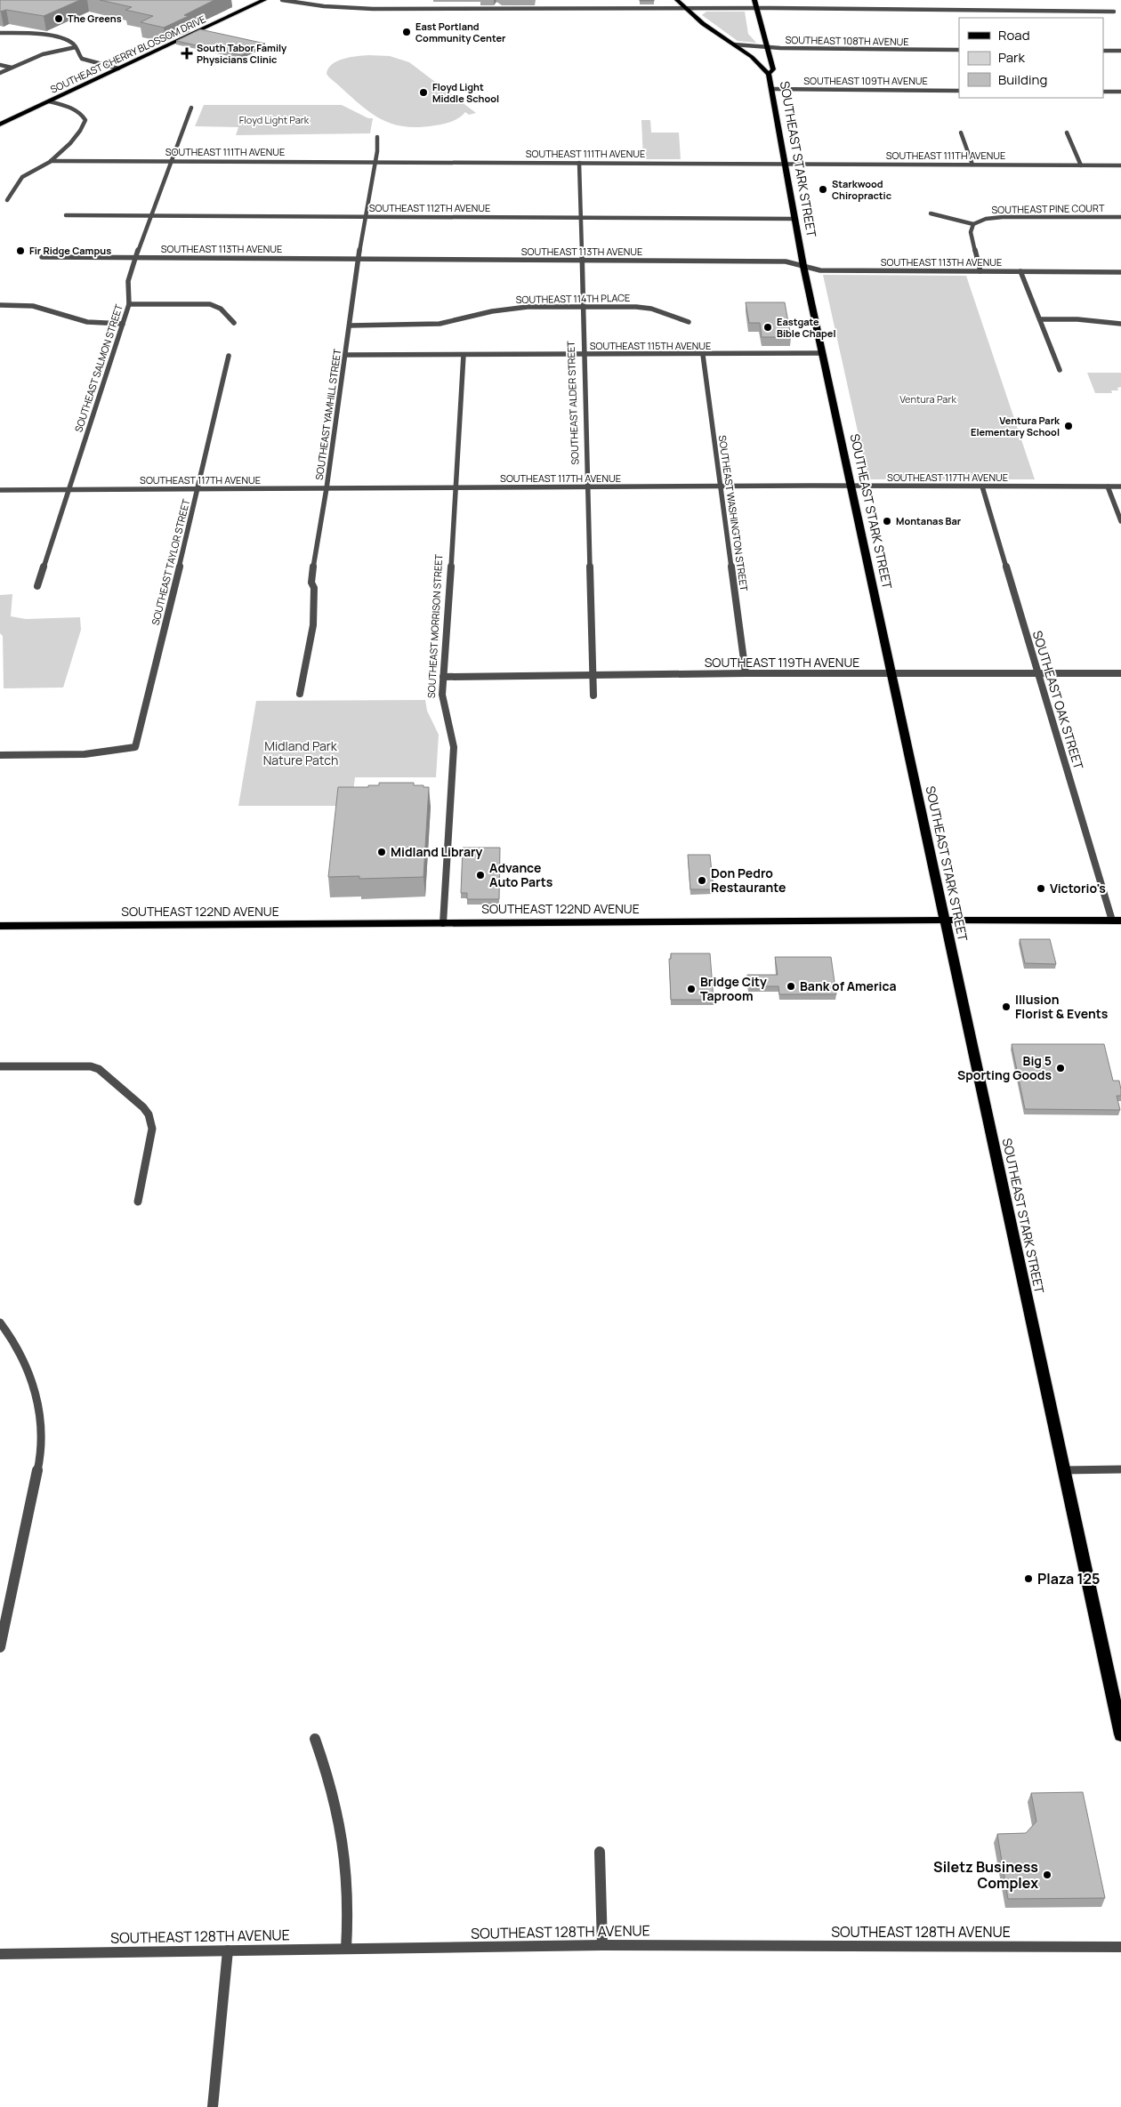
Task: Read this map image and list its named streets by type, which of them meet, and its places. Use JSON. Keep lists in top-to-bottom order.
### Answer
{
  "streets": {
    "main road": ["SOUTHEAST CHERRY BLOSSOM DRIVE", "SOUTHEAST STARK STREET", "SOUTHEAST 122ND AVENUE"],
    "street": [
      "SOUTHEAST 108TH AVENUE",
      "SOUTHEAST 109TH AVENUE",
      "SOUTHEAST 111TH AVENUE",
      "SOUTHEAST 112TH AVENUE",
      "SOUTHEAST PINE COURT",
      "SOUTHEAST 113TH AVENUE",
      "SOUTHEAST 114TH PLACE",
      "SOUTHEAST 115TH AVENUE",
      "SOUTHEAST SALMON STREET",
      "SOUTHEAST ALDER STREET",
      "SOUTHEAST YAMHILL STREET",
      "SOUTHEAST 117TH AVENUE",
      "SOUTHEAST WASHINGTON STREET",
      "SOUTHEAST TAYLOR STREET",
      "SOUTHEAST MORRISON STREET",
      "SOUTHEAST 119TH AVENUE",
      "SOUTHEAST OAK STREET",
      "SOUTHEAST 128TH AVENUE"
    ]
  },
  "crossings": [
    ["SOUTHEAST 108TH AVENUE", "SOUTHEAST STARK STREET"],
    ["SOUTHEAST 109TH AVENUE", "SOUTHEAST STARK STREET"],
    ["SOUTHEAST 111TH AVENUE", "SOUTHEAST STARK STREET"],
    ["SOUTHEAST 111TH AVENUE", "SOUTHEAST SALMON STREET"],
    ["SOUTHEAST 111TH AVENUE", "SOUTHEAST ALDER STREET"],
    ["SOUTHEAST 111TH AVENUE", "SOUTHEAST YAMHILL STREET"],
    ["SOUTHEAST STARK STREET", "SOUTHEAST 112TH AVENUE"],
    ["SOUTHEAST STARK STREET", "SOUTHEAST 113TH AVENUE"],
    ["SOUTHEAST STARK STREET", "SOUTHEAST 115TH AVENUE"],
    ["SOUTHEAST STARK STREET", "SOUTHEAST 117TH AVENUE"],
    ["SOUTHEAST STARK STREET", "SOUTHEAST 119TH AVENUE"],
    ["SOUTHEAST STARK STREET", "SOUTHEAST 122ND AVENUE"],
    ["SOUTHEAST 112TH AVENUE", "SOUTHEAST SALMON STREET"],
    ["SOUTHEAST 112TH AVENUE", "SOUTHEAST ALDER STREET"],
    ["SOUTHEAST 112TH AVENUE", "SOUTHEAST YAMHILL STREET"],
    ["SOUTHEAST 113TH AVENUE", "SOUTHEAST SALMON STREET"],
    ["SOUTHEAST 113TH AVENUE", "SOUTHEAST ALDER STREET"],
    ["SOUTHEAST 113TH AVENUE", "SOUTHEAST YAMHILL STREET"],
    ["SOUTHEAST 114TH PLACE", "SOUTHEAST ALDER STREET"],
    ["SOUTHEAST 114TH PLACE", "SOUTHEAST YAMHILL STREET"],
    ["SOUTHEAST 115TH AVENUE", "SOUTHEAST ALDER STREET"],
    ["SOUTHEAST 115TH AVENUE", "SOUTHEAST YAMHILL STREET"],
    ["SOUTHEAST 115TH AVENUE", "SOUTHEAST WASHINGTON STREET"],
    ["SOUTHEAST 115TH AVENUE", "SOUTHEAST MORRISON STREET"],
    ["SOUTHEAST SALMON STREET", "SOUTHEAST 117TH AVENUE"],
    ["SOUTHEAST ALDER STREET", "SOUTHEAST 117TH AVENUE"],
    ["SOUTHEAST ALDER STREET", "SOUTHEAST 119TH AVENUE"],
    ["SOUTHEAST YAMHILL STREET", "SOUTHEAST 117TH AVENUE"],
    ["SOUTHEAST 117TH AVENUE", "SOUTHEAST WASHINGTON STREET"],
    ["SOUTHEAST 117TH AVENUE", "SOUTHEAST TAYLOR STREET"],
    ["SOUTHEAST 117TH AVENUE", "SOUTHEAST MORRISON STREET"],
    ["SOUTHEAST 117TH AVENUE", "SOUTHEAST OAK STREET"],
    ["SOUTHEAST WASHINGTON STREET", "SOUTHEAST 119TH AVENUE"],
    ["SOUTHEAST MORRISON STREET", "SOUTHEAST 119TH AVENUE"],
    ["SOUTHEAST MORRISON STREET", "SOUTHEAST 122ND AVENUE"],
    ["SOUTHEAST 119TH AVENUE", "SOUTHEAST OAK STREET"],
    ["SOUTHEAST OAK STREET", "SOUTHEAST 122ND AVENUE"]
  ],
  "parks": ["Floyd Light Park", "Ventura Park", "Midland Park Nature Patch"],
  "places": {
    "other": [
      "The Greens",
      "East Portland Community Center",
      "Floyd Light Middle School",
      "Starkwood Chiropractic",
      "Fir Ridge Campus",
      "Eastgate Bible Chapel",
      "Ventura Park Elementary School",
      "Montanas Bar",
      "Midland Library",
      "Advance Auto Parts",
      "Don Pedro Restaurante",
      "Victorio's",
      "Bank of America",
      "Bridge City Taproom",
      "Illusion Florist & Events",
      "Big 5 Sporting Goods",
      "Plaza 125",
      "Siletz Business Complex"
    ],
    "health": ["South Tabor Family Physicians Clinic"]
  },
  "legend": ["Road", "Park", "Building"]
}
